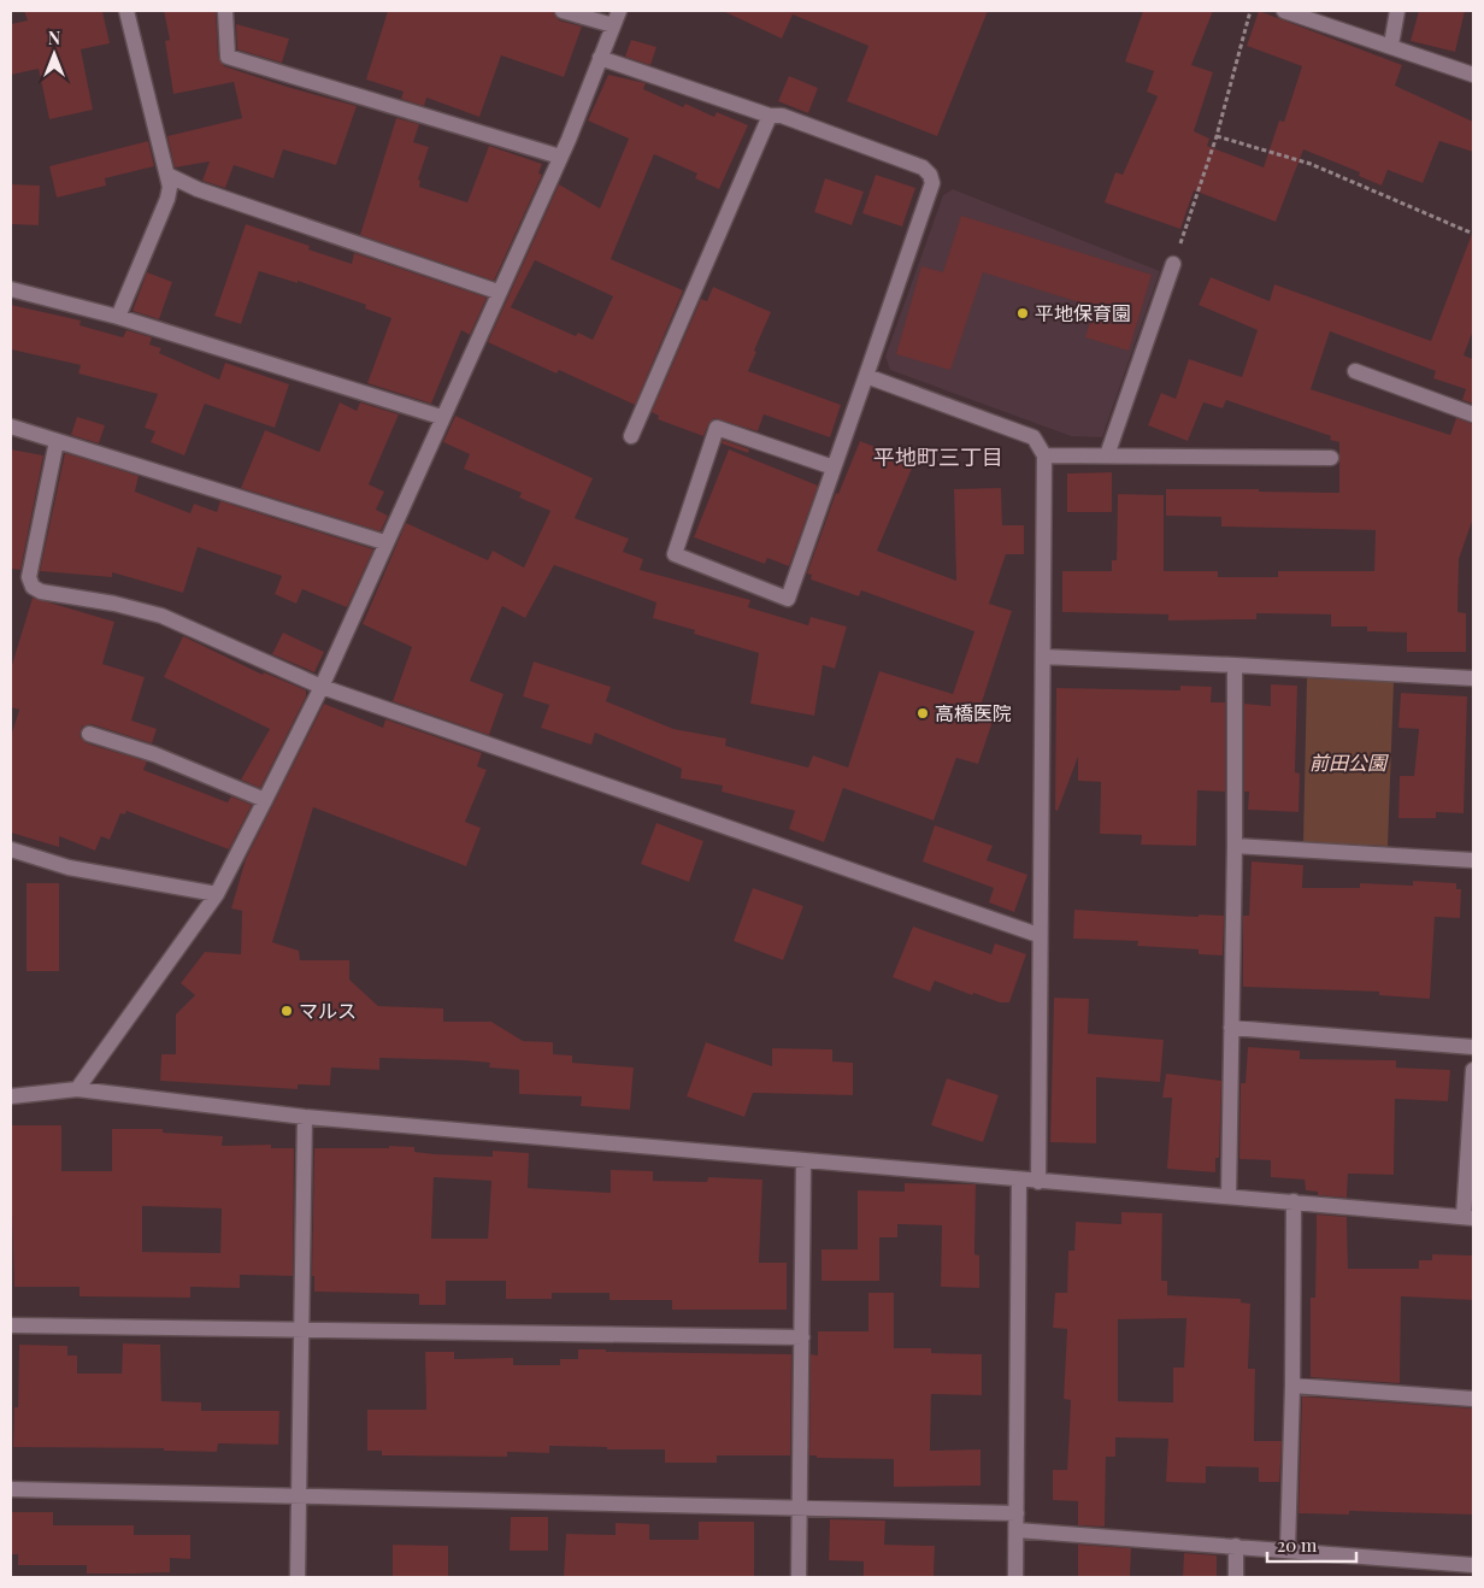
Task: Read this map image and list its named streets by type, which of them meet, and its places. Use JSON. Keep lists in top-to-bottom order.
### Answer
{
  "districts": ["平地町三丁目"],
  "parks": ["前田公園"],
  "places": ["平地保育園", "高橋医院", "マルス"],
  "scale_bar": "20 m",
  "north": "top"
}
